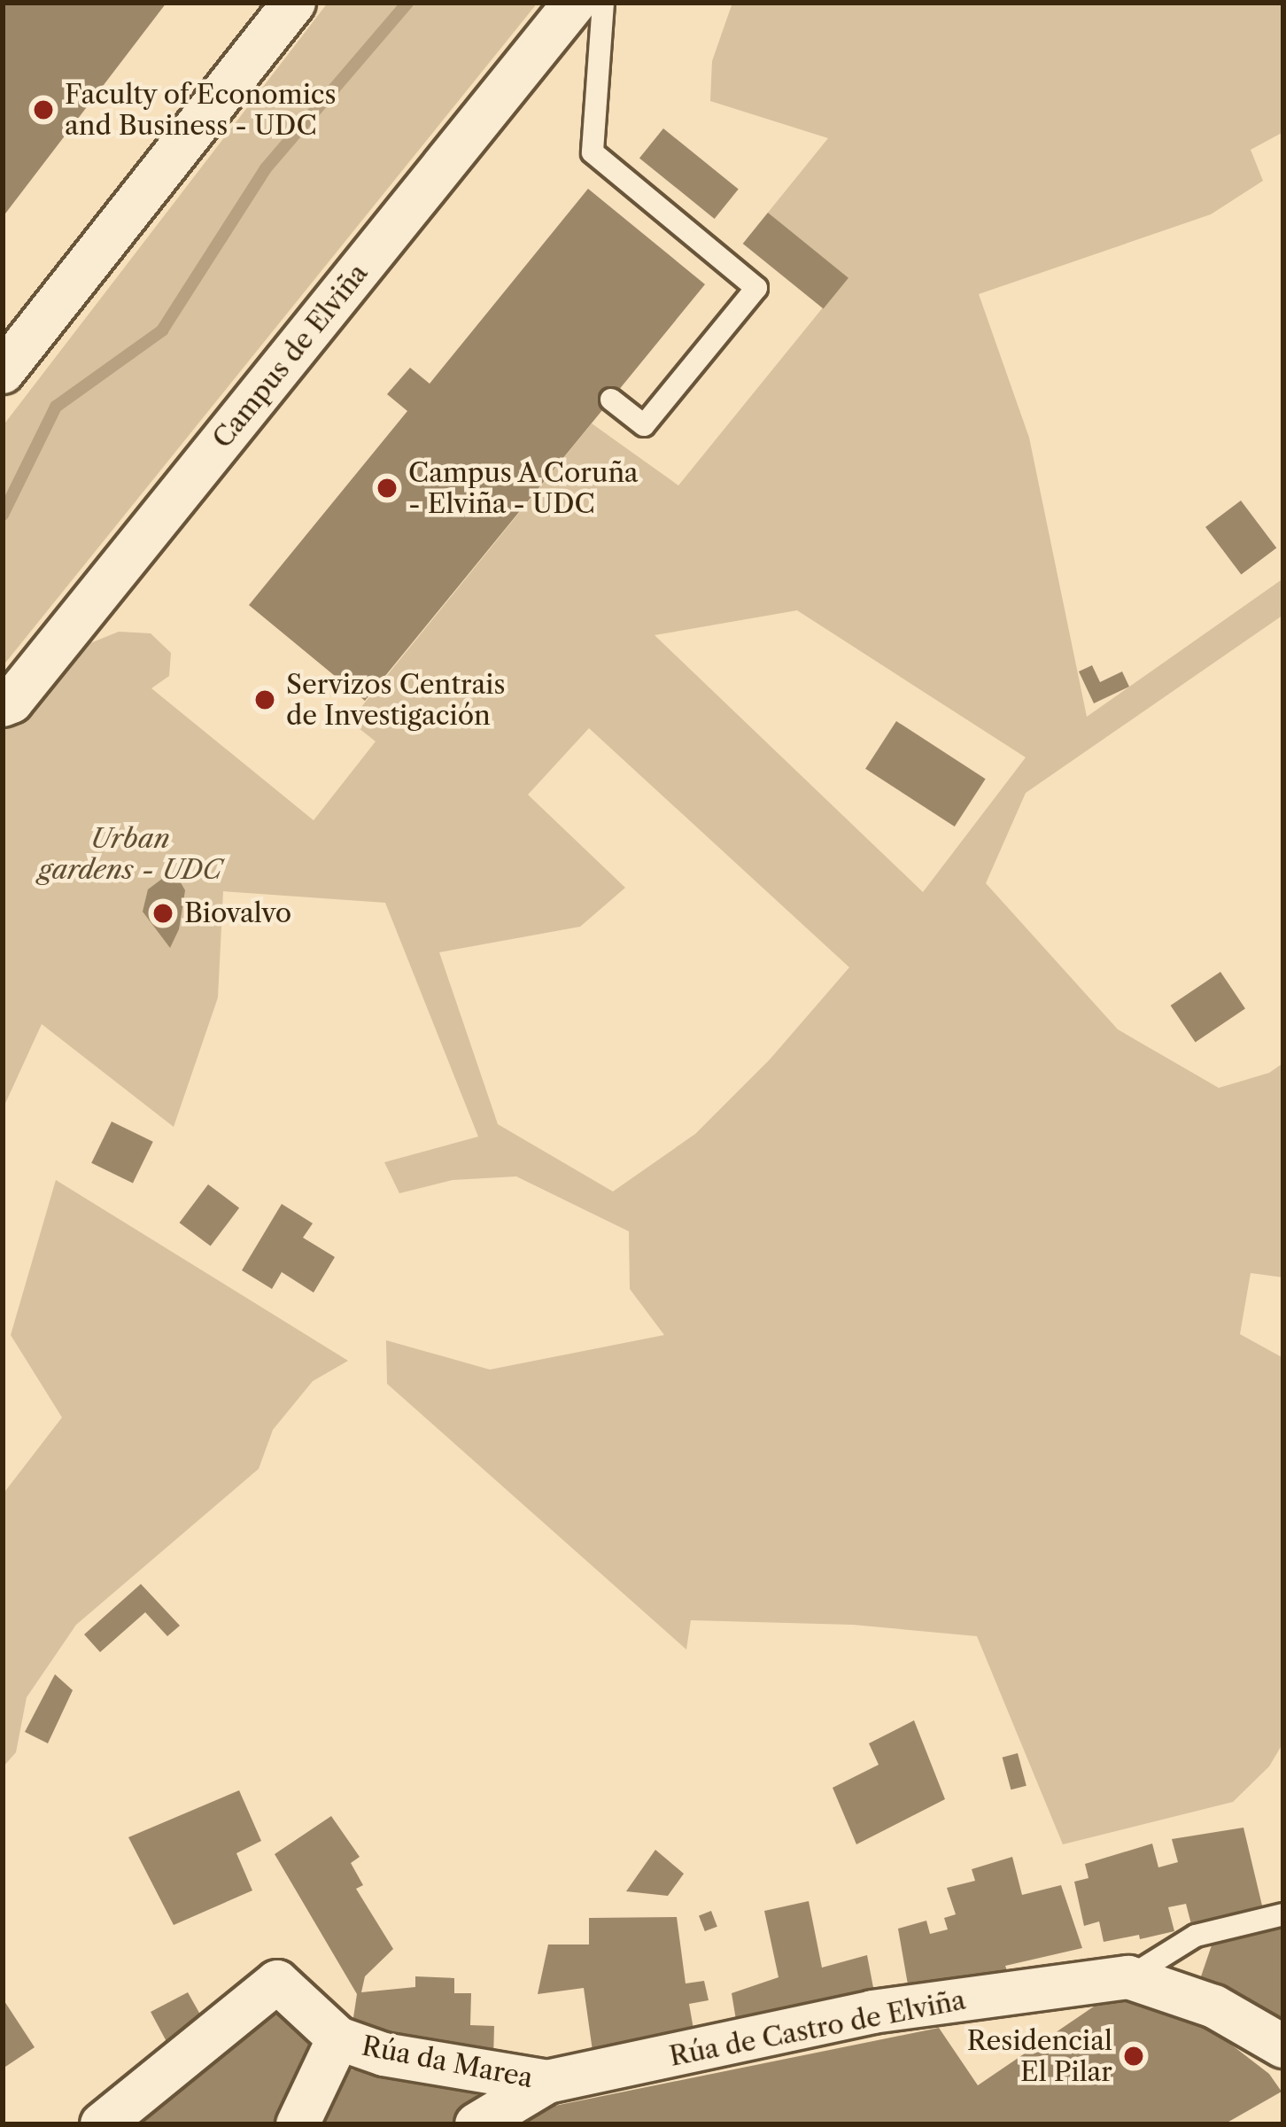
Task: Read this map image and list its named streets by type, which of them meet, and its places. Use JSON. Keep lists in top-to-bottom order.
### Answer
{
  "streets": {
    "street": ["Campus de Elviña", "Rúa de Castro de Elviña", "Rúa da Marea"]
  },
  "crossings": [
    ["Rúa de Castro de Elviña", "Rúa da Marea"]
  ],
  "parks": ["Urban gardens - UDC"],
  "places": [
    "Faculty of Economics and Business - UDC",
    "Campus A Coruña - Elviña - UDC",
    "Servizos Centrais de Investigación",
    "Biovalvo",
    "Residencial El Pilar"
  ]
}
